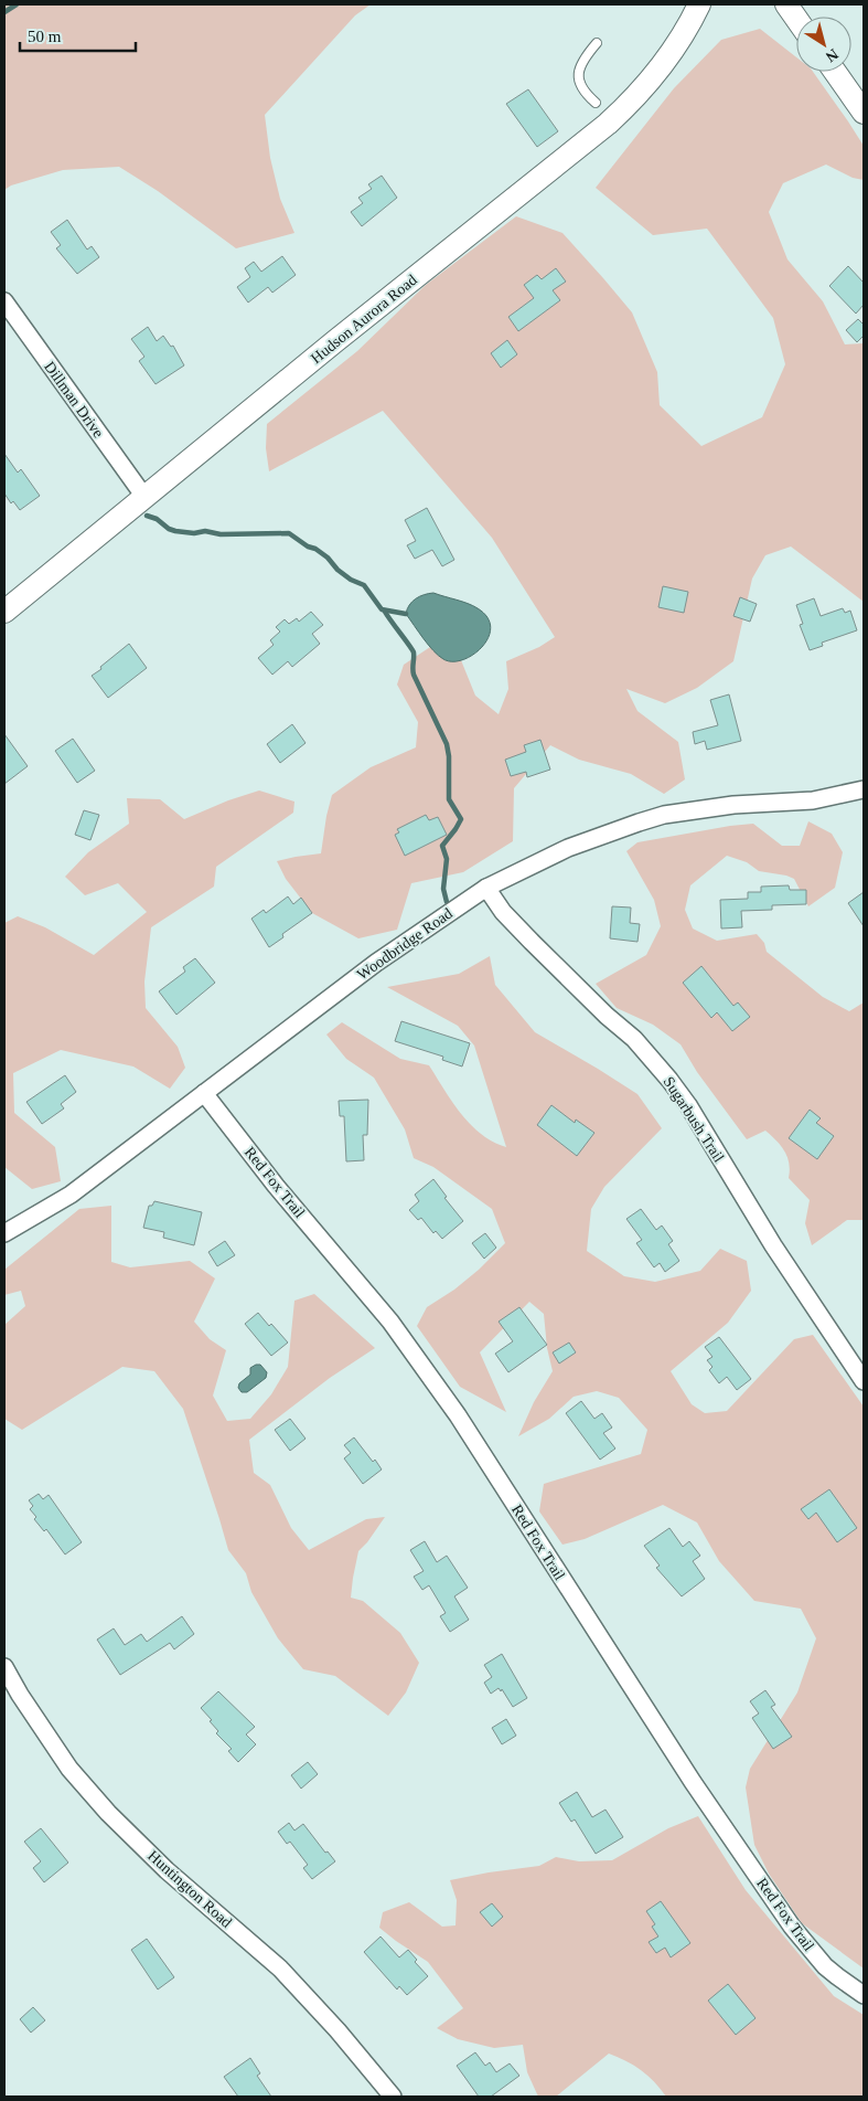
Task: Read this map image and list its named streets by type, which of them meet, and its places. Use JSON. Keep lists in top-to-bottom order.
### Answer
{
  "streets": {
    "street": [
      "Hudson Aurora Road",
      "Dillman Drive",
      "Woodbridge Road",
      "Sugarbush Trail",
      "Red Fox Trail",
      "Huntington Road"
    ]
  },
  "crossings": [
    ["Hudson Aurora Road", "Dillman Drive"],
    ["Woodbridge Road", "Sugarbush Trail"],
    ["Woodbridge Road", "Red Fox Trail"]
  ],
  "scale_bar": "50 m",
  "north": "bottom right"
}
